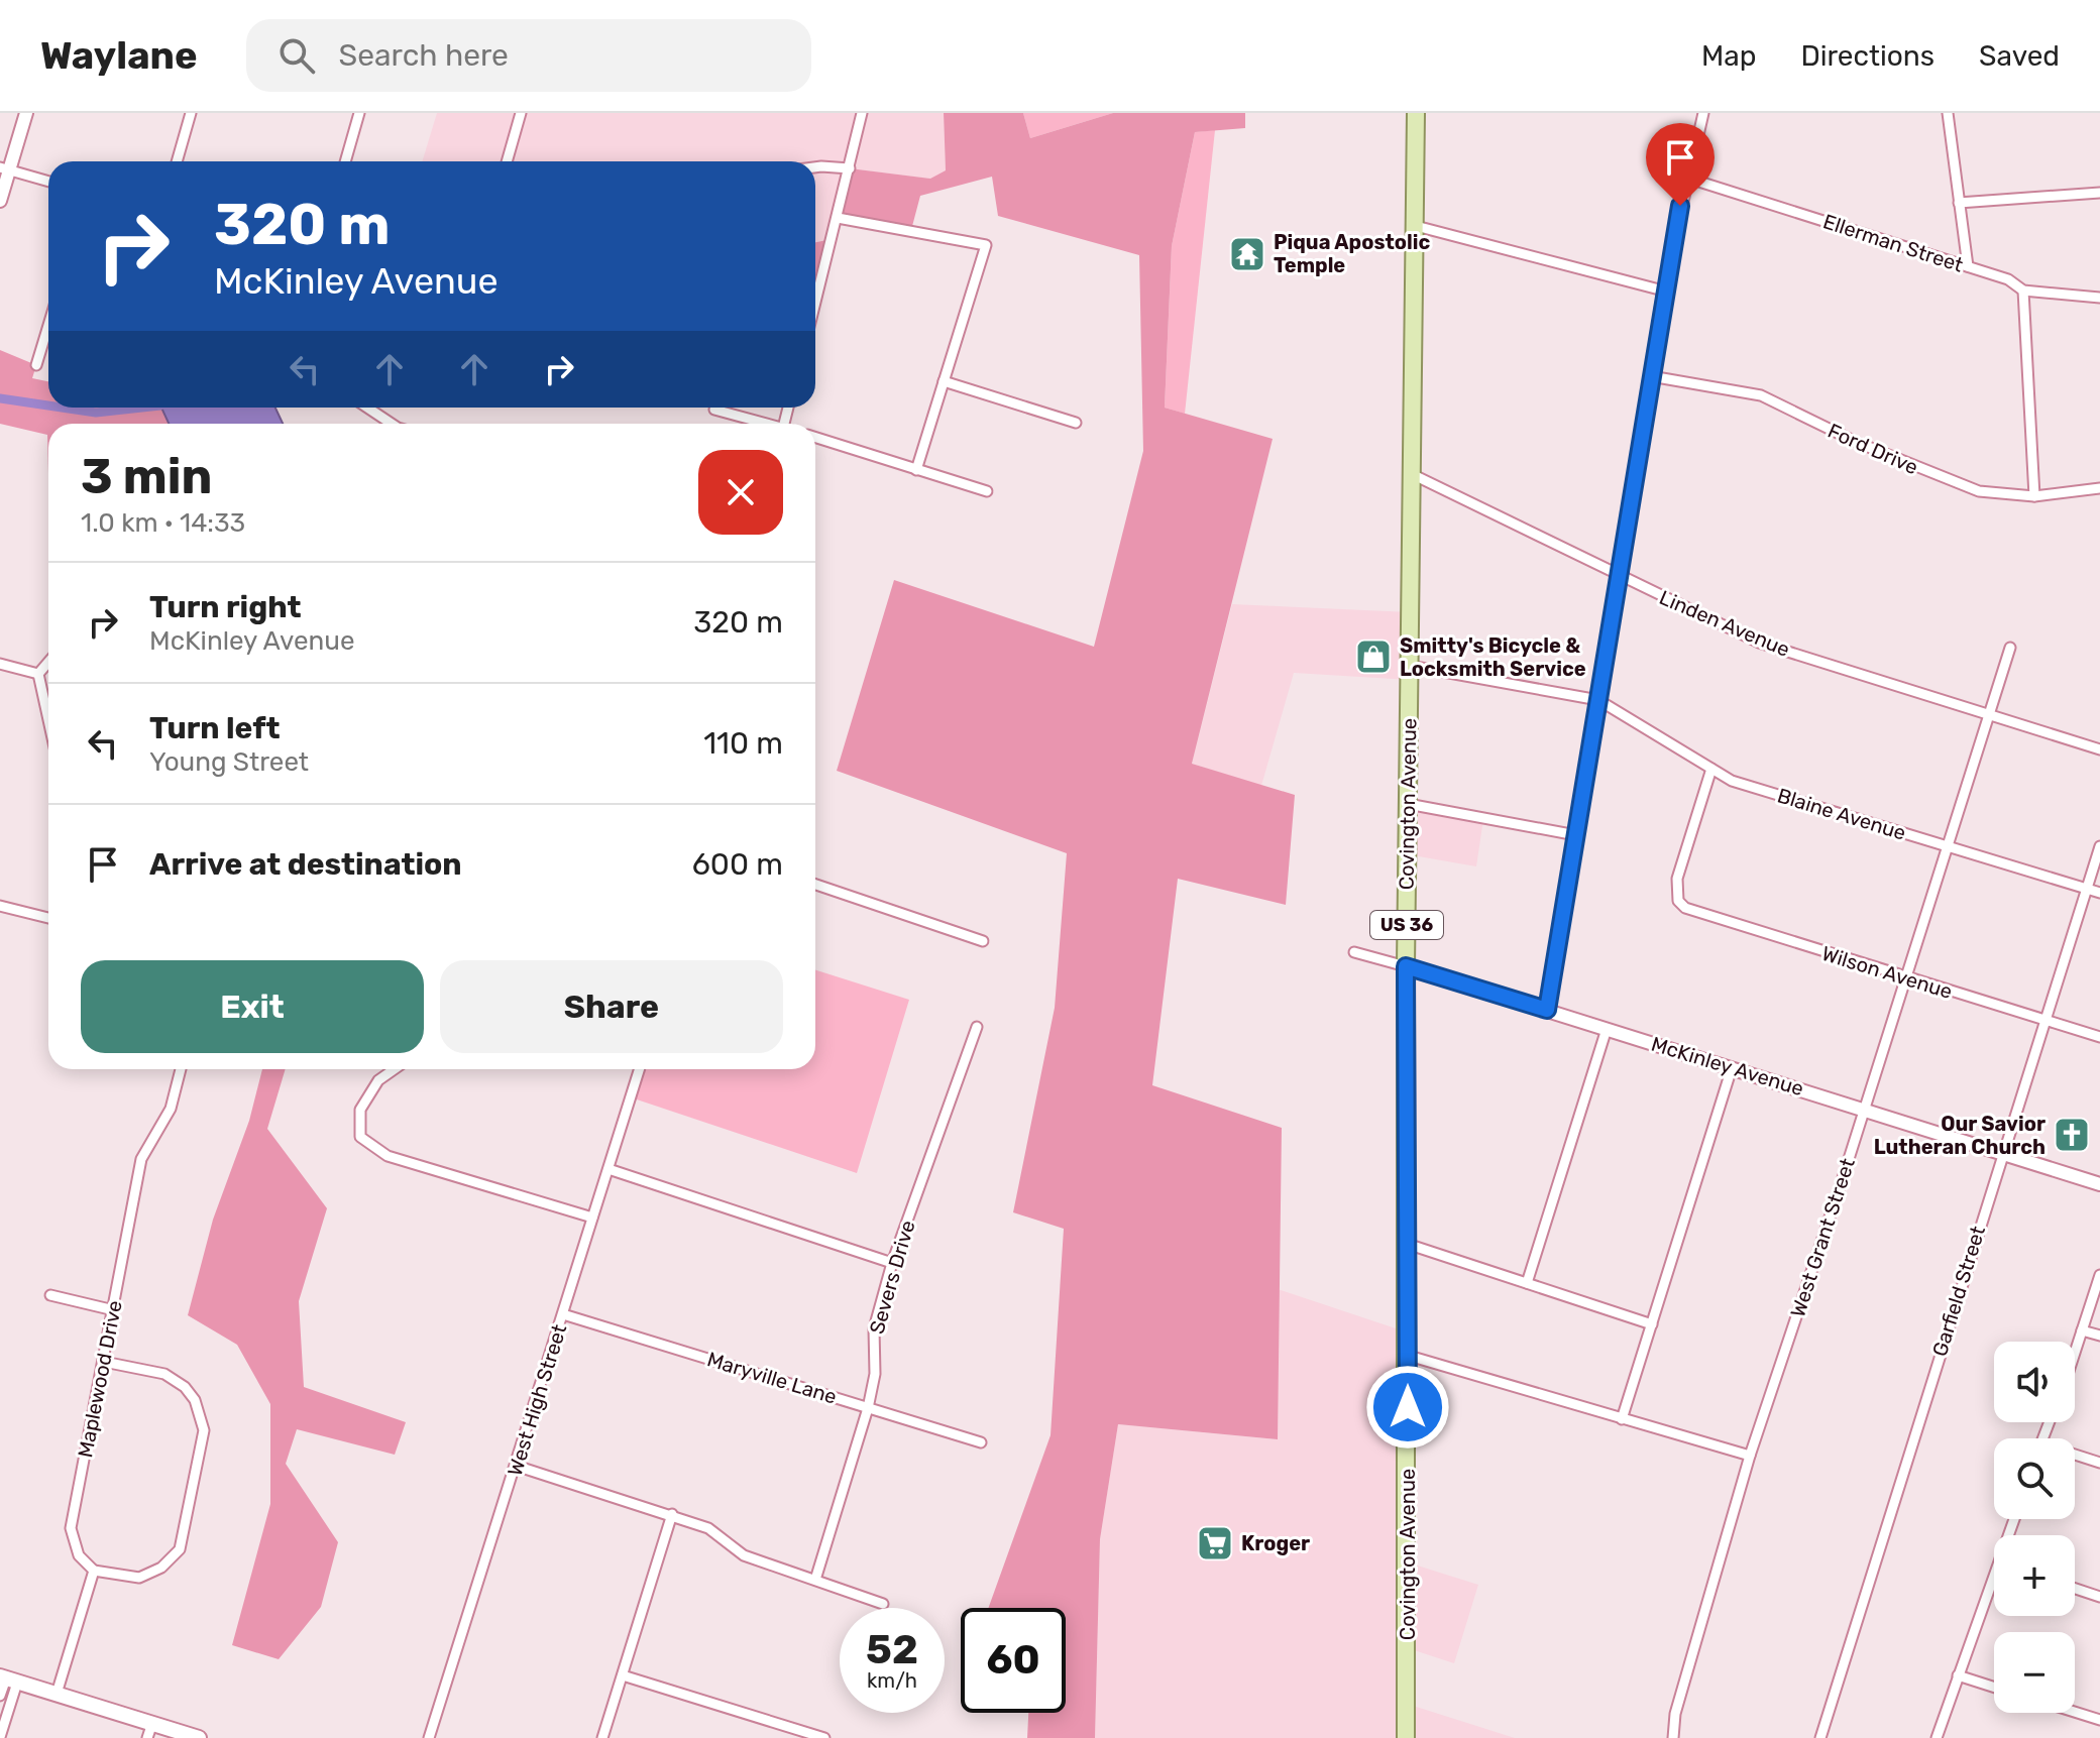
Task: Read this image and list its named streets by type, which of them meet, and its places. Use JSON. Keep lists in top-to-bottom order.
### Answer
{
  "streets": {
    "main road": ["Covington Avenue", "US 36"],
    "street": [
      "Ellerman Street",
      "Ford Drive",
      "Linden Avenue",
      "Blaine Avenue",
      "Wilson Avenue",
      "McKinley Avenue",
      "West Grant Street",
      "Severs Drive",
      "Garfield Street",
      "Maryville Lane",
      "Maplewood Drive",
      "West High Street"
    ]
  },
  "crossings": [
    ["Linden Avenue", "Covington Avenue"],
    ["Linden Avenue", "West Grant Street"],
    ["Covington Avenue", "McKinley Avenue"],
    ["Blaine Avenue", "Wilson Avenue"],
    ["Blaine Avenue", "West Grant Street"],
    ["Blaine Avenue", "Garfield Street"],
    ["Wilson Avenue", "West Grant Street"],
    ["Wilson Avenue", "Garfield Street"],
    ["McKinley Avenue", "West Grant Street"],
    ["McKinley Avenue", "Garfield Street"],
    ["Severs Drive", "Maryville Lane"],
    ["Maryville Lane", "West High Street"]
  ],
  "places": {
    "temple": ["Piqua Apostolic Temple"],
    "shop": ["Smitty's Bicycle & Locksmith Service"],
    "church": ["Our Savior Lutheran Church"],
    "supermarket": ["Kroger"]
  },
  "page": {
    "header": "Waylane",
    "search": "Search here",
    "nav": ["Map", "Directions", "Saved"],
    "turn": ["320 m", "McKinley Avenue"],
    "heading": ["3 min", "1.0 km · 14:33"],
    "list": [
      {
        "name": "Turn right",
        "note": "McKinley Avenue",
        "value": "320 m"
      },
      {
        "name": "Turn left",
        "note": "Young Street",
        "value": "110 m"
      },
      {
        "name": "Arrive at destination",
        "value": "600 m"
      }
    ],
    "buttons": ["Exit", "Share"],
    "map_buttons": ["+", "−"],
    "speed": "52 km/h",
    "limit": "60"
  }
}
